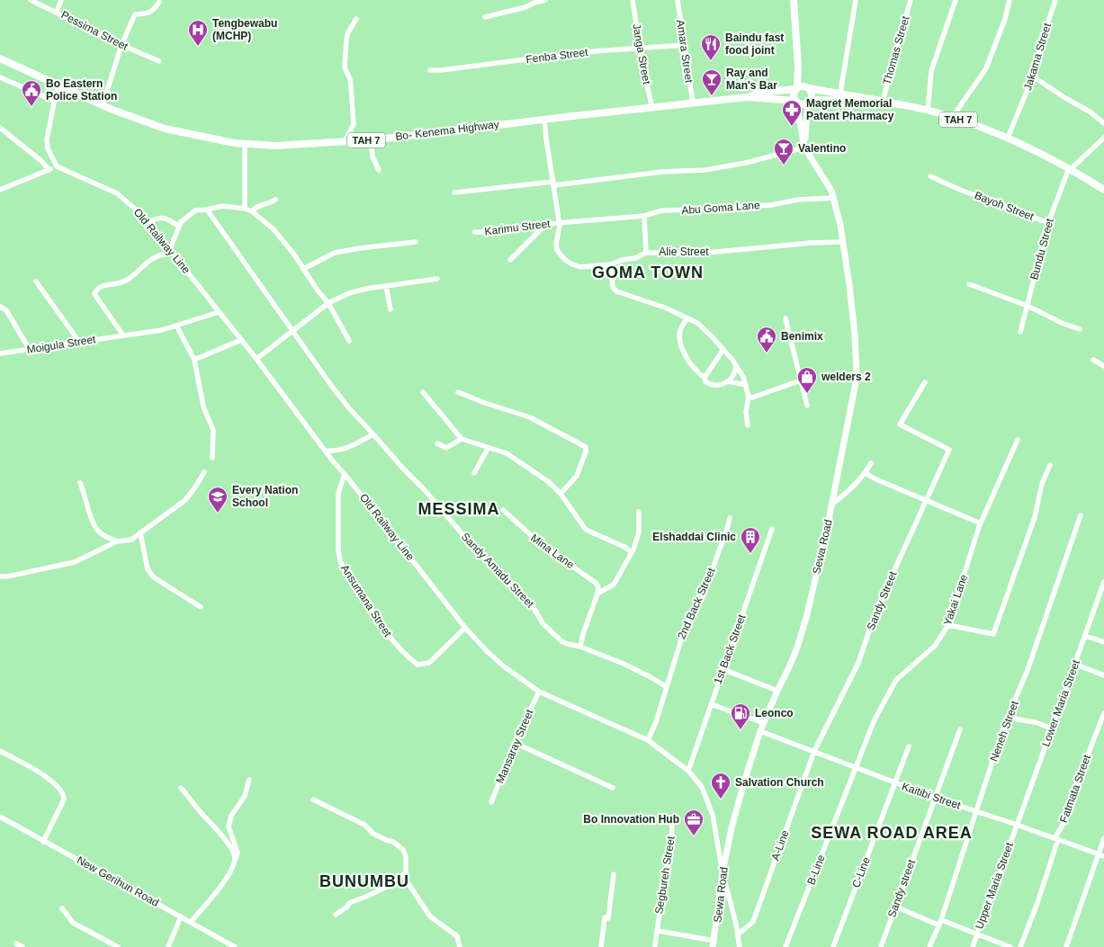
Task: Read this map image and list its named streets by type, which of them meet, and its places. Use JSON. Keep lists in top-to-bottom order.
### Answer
{
  "streets": {
    "highway": ["TAH 7", "Bo- Kenema Highway"],
    "main road": ["Sewa Road"],
    "street": [
      "Pessima Street",
      "Thomas Street",
      "Amara Street",
      "Janga Street",
      "Fenba Street",
      "Jakama Street",
      "Bayoh Street",
      "Abu Goma Lane",
      "Karimu Street",
      "Old Railway Line",
      "Bundu Street",
      "Alie Street",
      "Moigula Street",
      "Mina Lane",
      "Sandy Amadu Street",
      "Yakai Lane",
      "Ansumana Street",
      "Sandy Street",
      "2nd Back Street",
      "1st Back Street",
      "Lower Maria Street",
      "Neneh Street",
      "Mansaray Street",
      "Fatmata Street",
      "Kaitibi Street",
      "A-Line",
      "B-Line",
      "C-Line",
      "Segbureh Street",
      "New Gerihun Road",
      "Upper Maria Street",
      "Sandy street"
    ]
  },
  "crossings": [
    ["Thomas Street", "TAH 7"],
    ["Amara Street", "Fenba Street"],
    ["Amara Street", "Bo- Kenema Highway"],
    ["Janga Street", "Fenba Street"],
    ["Janga Street", "Bo- Kenema Highway"],
    ["Jakama Street", "TAH 7"],
    ["TAH 7", "Bo- Kenema Highway"],
    ["TAH 7", "Bundu Street"],
    ["TAH 7", "Sewa Road"],
    ["Bo- Kenema Highway", "Alie Street"],
    ["Bayoh Street", "Bundu Street"],
    ["Abu Goma Lane", "Karimu Street"],
    ["Abu Goma Lane", "Alie Street"],
    ["Abu Goma Lane", "Sewa Road"],
    ["Karimu Street", "Alie Street"],
    ["Old Railway Line", "Moigula Street"],
    ["Old Railway Line", "Sewa Road"],
    ["Old Railway Line", "Ansumana Street"],
    ["Old Railway Line", "2nd Back Street"],
    ["Old Railway Line", "1st Back Street"],
    ["Old Railway Line", "Mansaray Street"],
    ["Old Railway Line", "A-Line"],
    ["Alie Street", "Sewa Road"],
    ["Sewa Road", "Kaitibi Street"],
    ["Sandy Amadu Street", "2nd Back Street"],
    ["Yakai Lane", "Kaitibi Street"],
    ["Yakai Lane", "B-Line"],
    ["Sandy Street", "Kaitibi Street"],
    ["Sandy Street", "A-Line"],
    ["Lower Maria Street", "Kaitibi Street"],
    ["Lower Maria Street", "Upper Maria Street"],
    ["Neneh Street", "Kaitibi Street"],
    ["Fatmata Street", "Kaitibi Street"],
    ["Kaitibi Street", "A-Line"],
    ["Kaitibi Street", "B-Line"],
    ["Kaitibi Street", "C-Line"],
    ["Kaitibi Street", "Upper Maria Street"],
    ["Kaitibi Street", "Sandy street"]
  ],
  "districts": [
    "GOMA TOWN",
    "MESSIMA",
    "SEWA ROAD AREA",
    "BUNUMBU"
  ],
  "places": {
    "hospital": ["Tengbewabu (MCHP)"],
    "restaurant": ["Baindu fast food joint"],
    "bar": ["Ray and Man's Bar", "Valentino"],
    "public building": ["Bo Eastern Police Station", "Benimix"],
    "pharmacy": ["Magret Memorial Patent Pharmacy"],
    "shop": ["welders 2"],
    "school or university": ["Every Nation School"],
    "building": ["Elshaddai Clinic"],
    "fuel station": ["Leonco"],
    "church": ["Salvation Church"],
    "office": ["Bo Innovation Hub"]
  }
}
